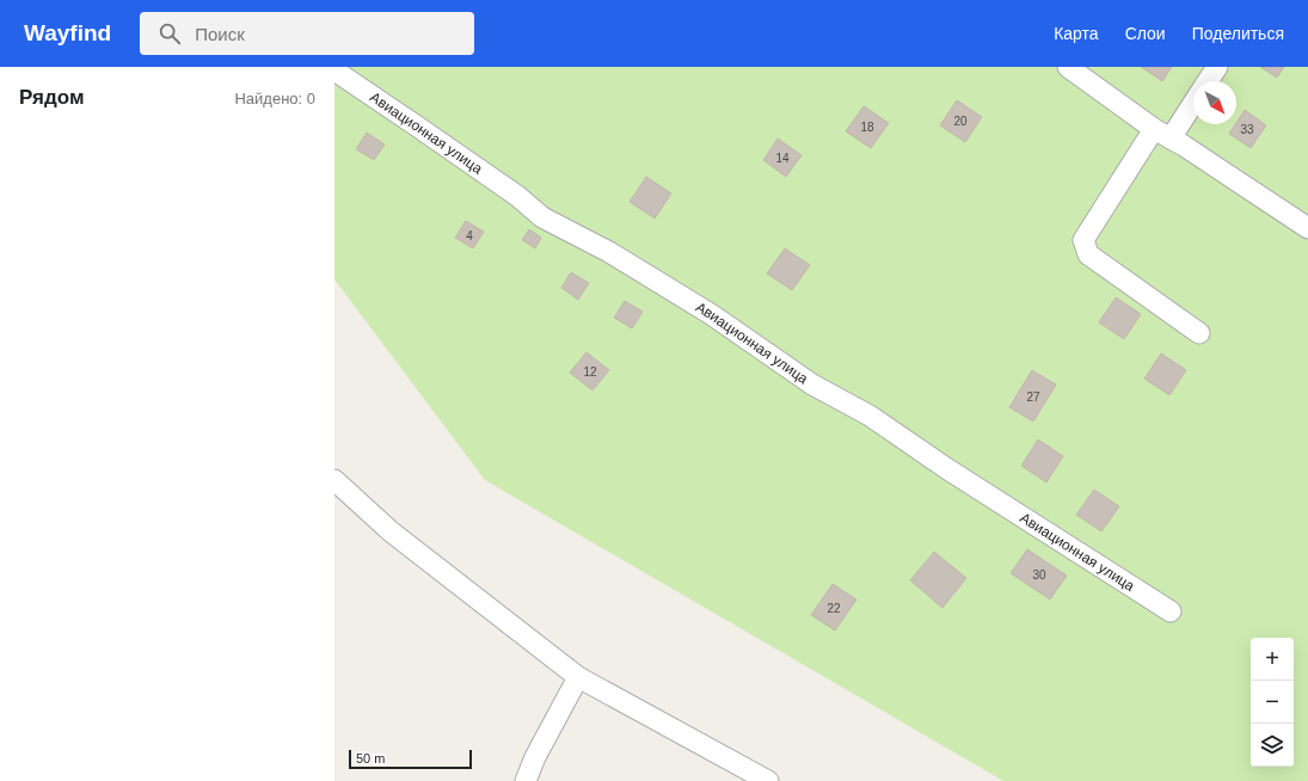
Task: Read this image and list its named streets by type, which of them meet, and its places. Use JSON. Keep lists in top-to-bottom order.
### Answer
{
  "streets": {
    "street": ["Авиационная улица"]
  },
  "house_numbers": [
    "20",
    "18",
    "33",
    "14",
    "4",
    "12",
    "27",
    "30",
    "22"
  ],
  "scale_bar": "50 m",
  "north": "bottom right",
  "page": {
    "header": "Wayfind",
    "search": "Поиск",
    "nav": ["Карта", "Слои", "Поделиться"],
    "heading": ["Рядом", "Найдено: 0"],
    "map_buttons": ["+", "−"],
    "scale": "50 m"
  }
}
